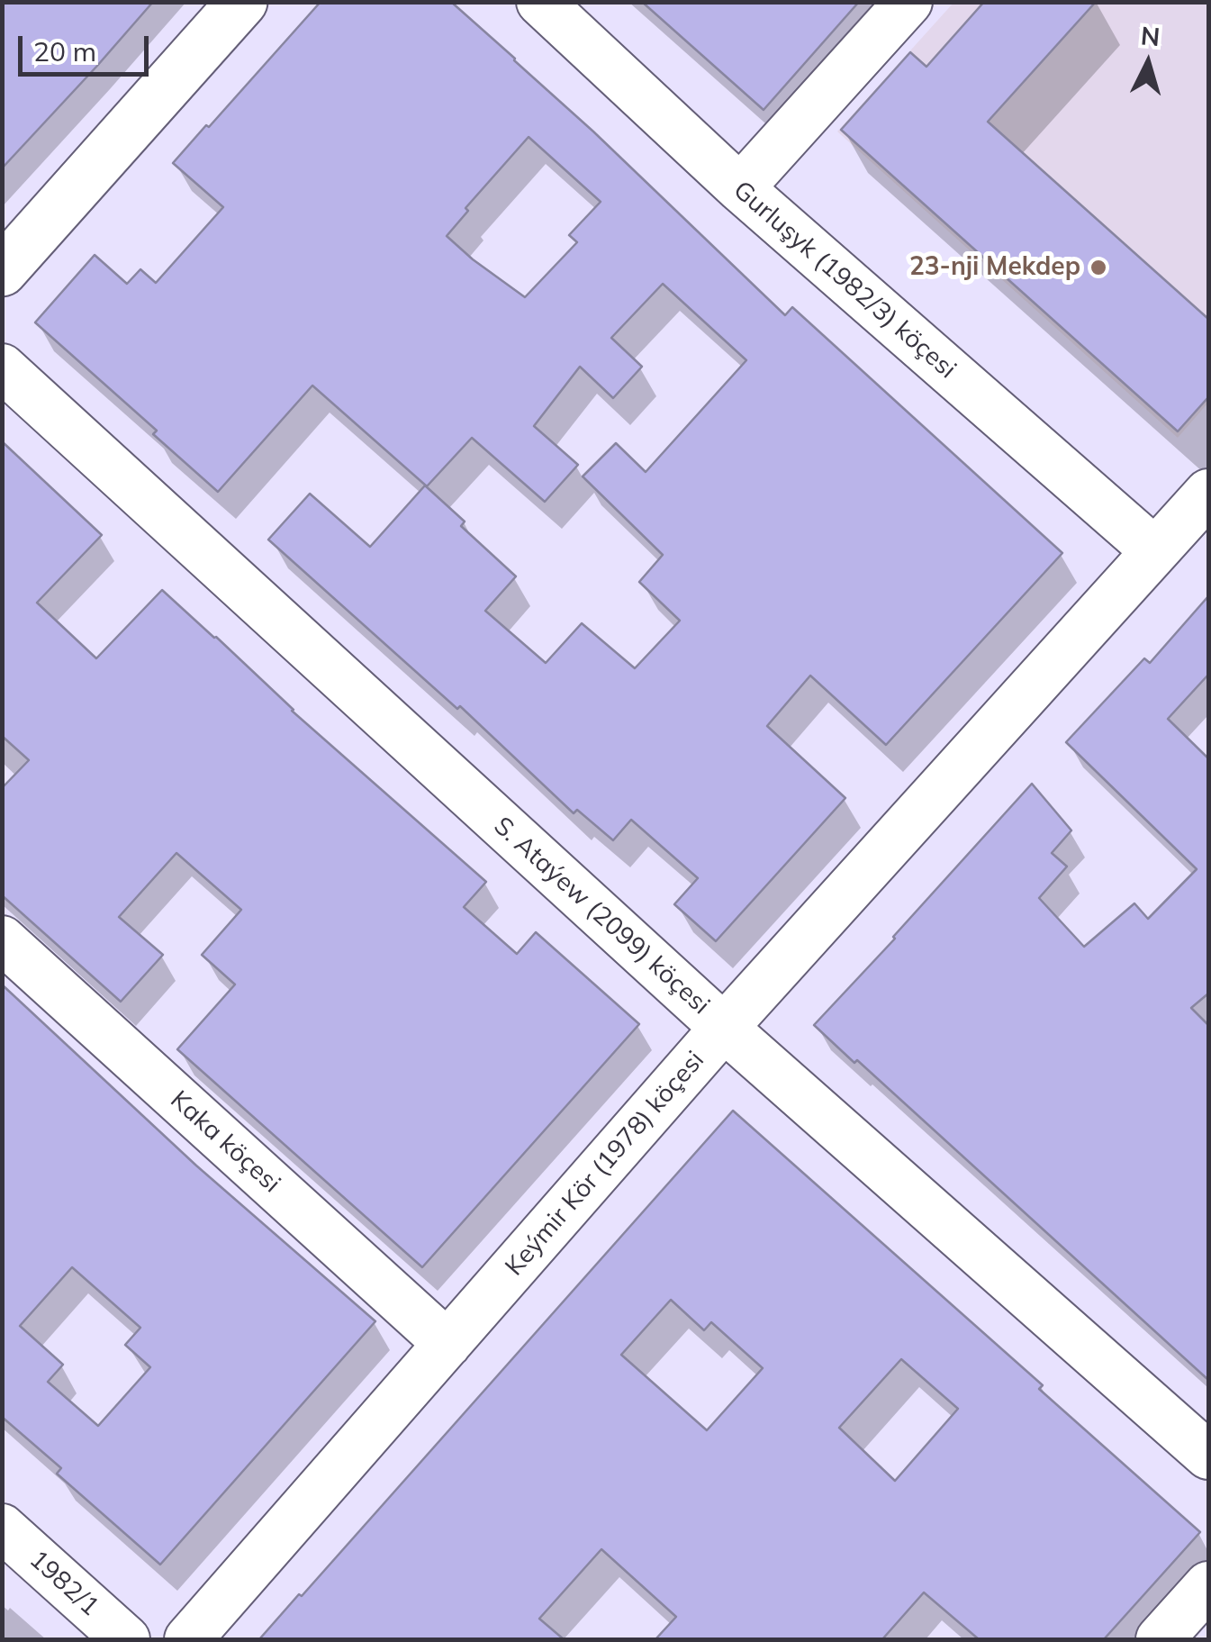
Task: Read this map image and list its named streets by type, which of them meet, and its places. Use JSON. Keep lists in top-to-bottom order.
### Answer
{
  "streets": {
    "street": [
      "Gurluşyk (1982/3) köçesi",
      "S. Ataýew (2099) köçesi",
      "Kaka köçesi",
      "Keýmir Kör (1978) köçesi",
      "1982/1"
    ]
  },
  "crossings": [
    ["Gurluşyk (1982/3) köçesi", "Keýmir Kör (1978) köçesi"],
    ["S. Ataýew (2099) köçesi", "Keýmir Kör (1978) köçesi"],
    ["Kaka köçesi", "Keýmir Kör (1978) köçesi"]
  ],
  "places": ["23-nji Mekdep"],
  "scale_bar": "20 m",
  "north": "top"
}
